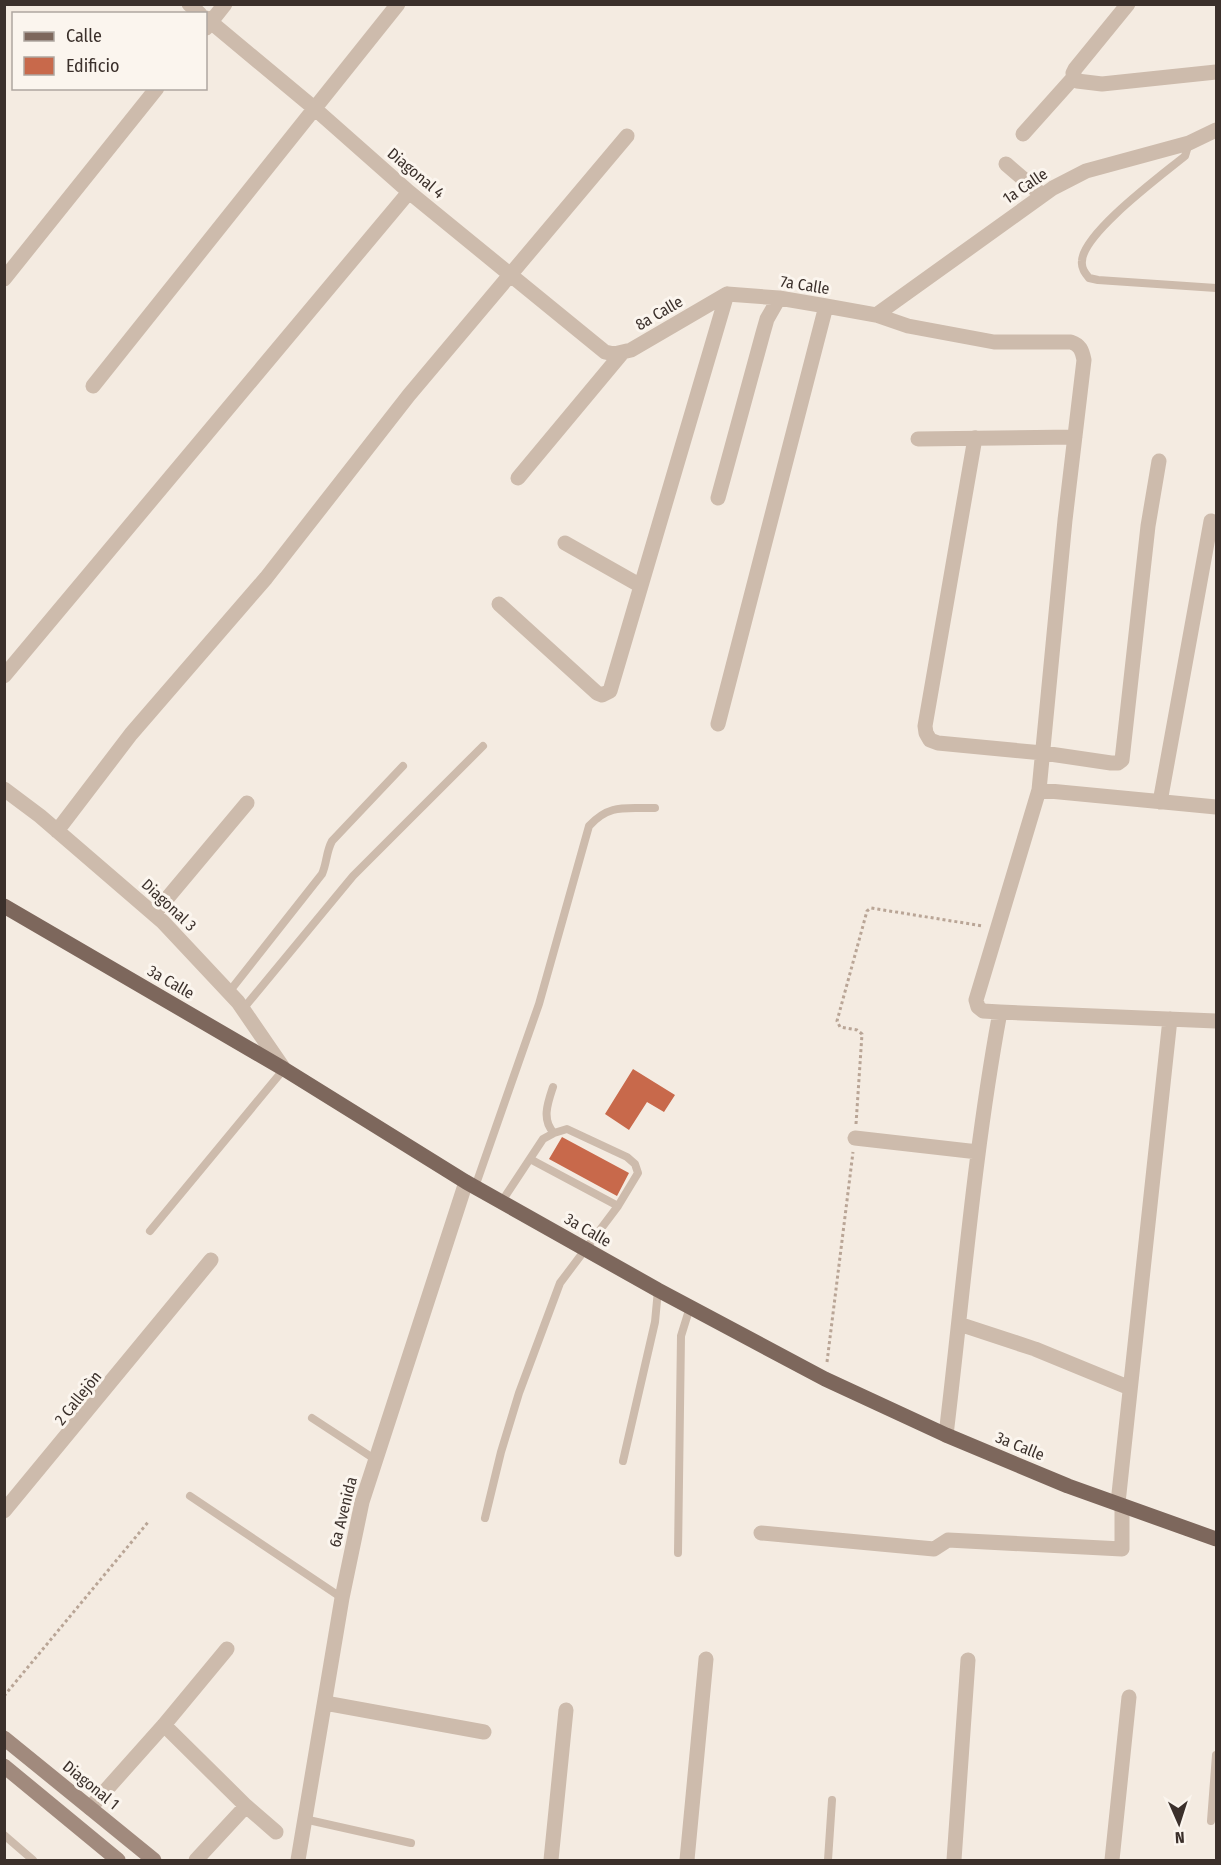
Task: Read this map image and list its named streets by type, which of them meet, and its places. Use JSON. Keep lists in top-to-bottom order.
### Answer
{
  "streets": {
    "main road": ["3a Calle", "Diagonal 1"],
    "street": [
      "Diagonal 4",
      "1a Calle",
      "7a Calle",
      "8a Calle",
      "Diagonal 3",
      "6a Avenida"
    ],
    "lane": ["2 Callejòn"]
  },
  "crossings": [
    ["Diagonal 4", "8a Calle"],
    ["1a Calle", "7a Calle"],
    ["7a Calle", "8a Calle"],
    ["Diagonal 3", "3a Calle"],
    ["3a Calle", "6a Avenida"]
  ],
  "legend": ["Calle", "Edificio"],
  "north": "bottom"
}
